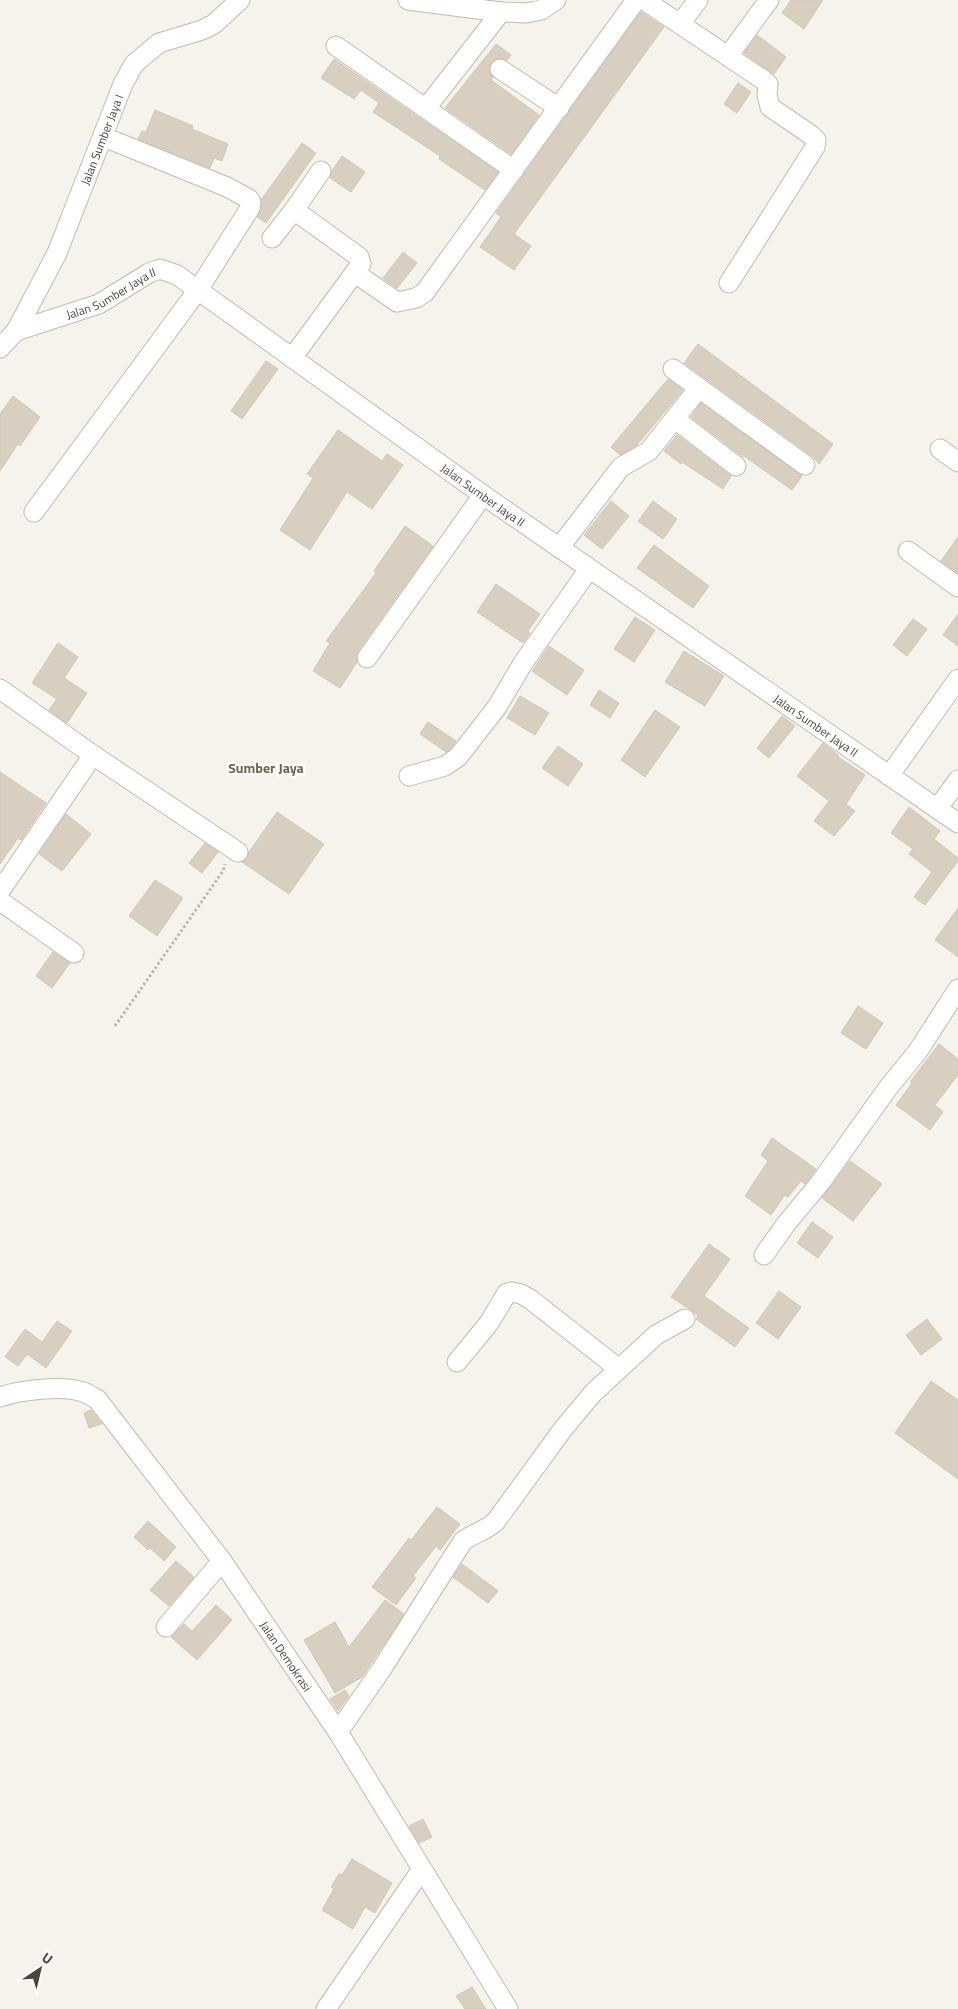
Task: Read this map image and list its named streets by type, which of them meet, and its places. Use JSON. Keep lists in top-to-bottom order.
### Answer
{
  "streets": {
    "street": ["Jalan Sumber Jaya I", "Jalan Sumber Jaya II", "Jalan Demokrasi"]
  },
  "crossings": [
    ["Jalan Sumber Jaya I", "Jalan Sumber Jaya II"]
  ],
  "districts": ["Sumber Jaya"],
  "north": "top right"
}
